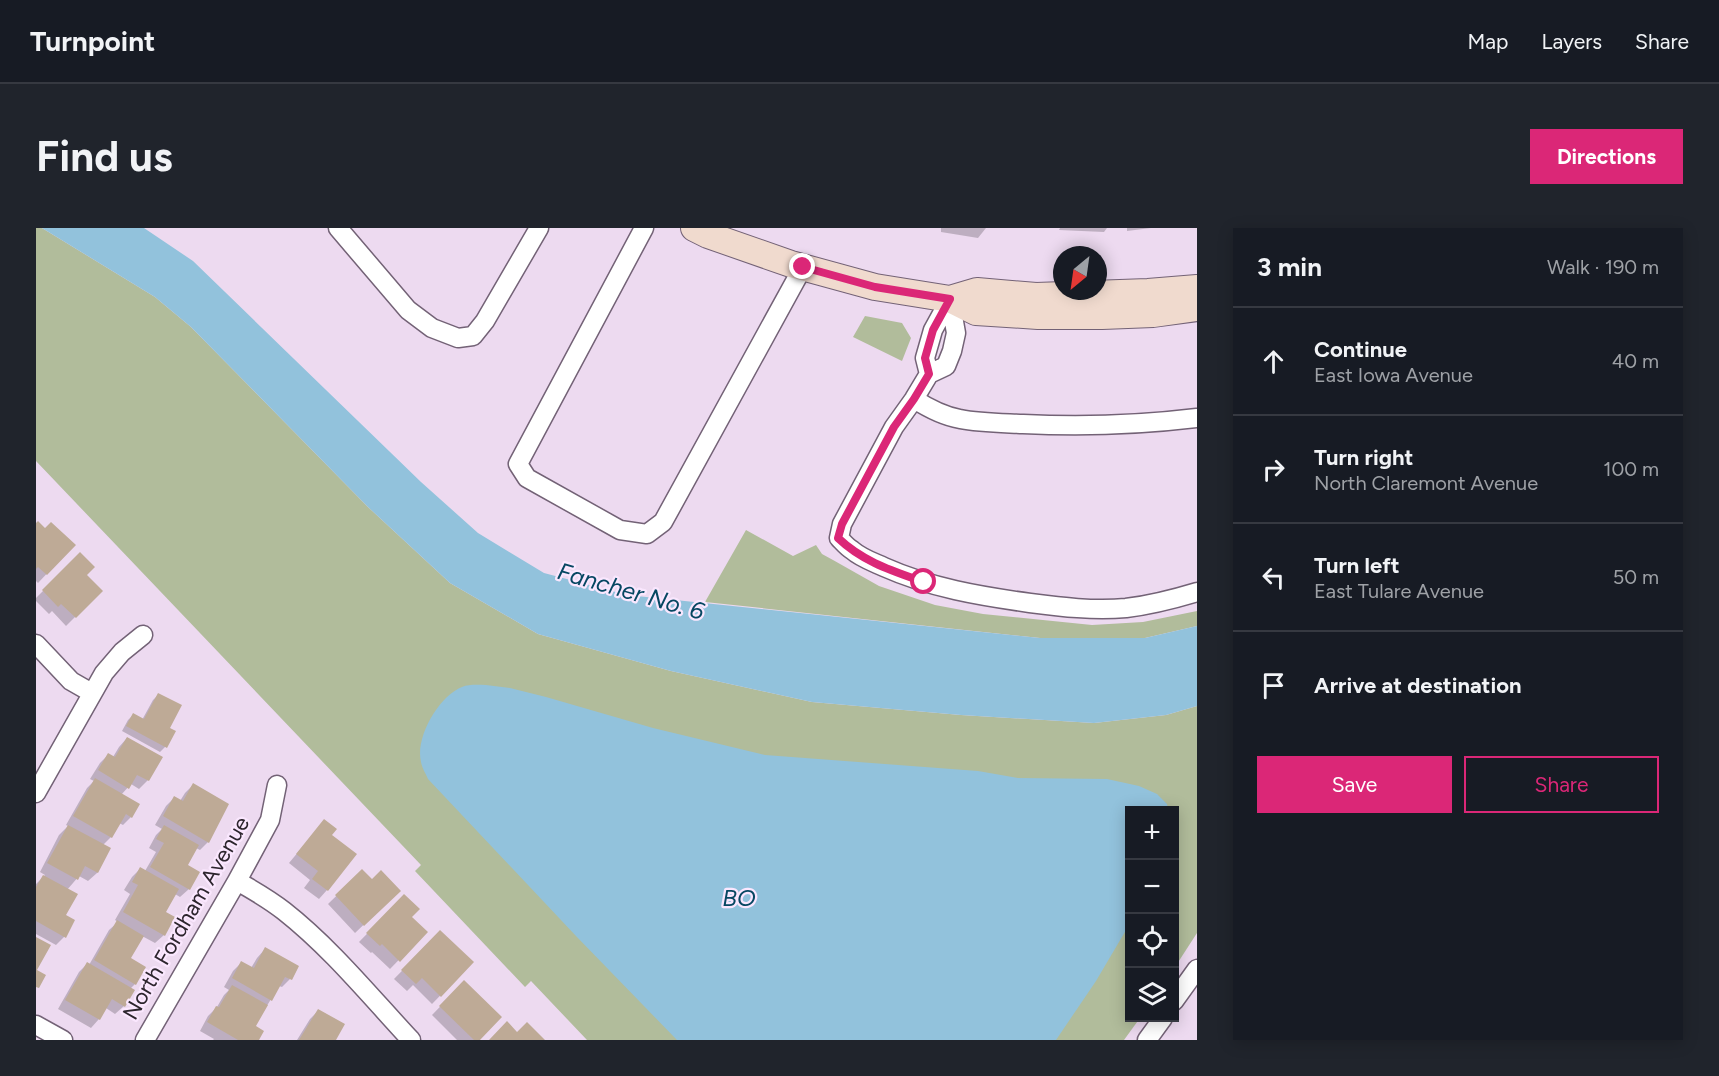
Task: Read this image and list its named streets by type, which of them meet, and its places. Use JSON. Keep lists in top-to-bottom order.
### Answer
{
  "streets": {
    "street": ["North Fordham Avenue"]
  },
  "water": ["Fancher No. 6", "BO"],
  "north": "bottom left",
  "page": {
    "header": "Turnpoint",
    "nav": ["Map", "Layers", "Share"],
    "buttons": [
      "Directions",
      ["Save", "Share"]
    ],
    "title": "Find us",
    "heading": ["3 min", "Walk · 190 m"],
    "list": [
      ["Continue", "East Iowa Avenue", "40 m"],
      ["Turn right", "North Claremont Avenue", "100 m"],
      ["Turn left", "East Tulare Avenue", "50 m"],
      "Arrive at destination"
    ],
    "map_buttons": ["+", "−"]
  }
}
